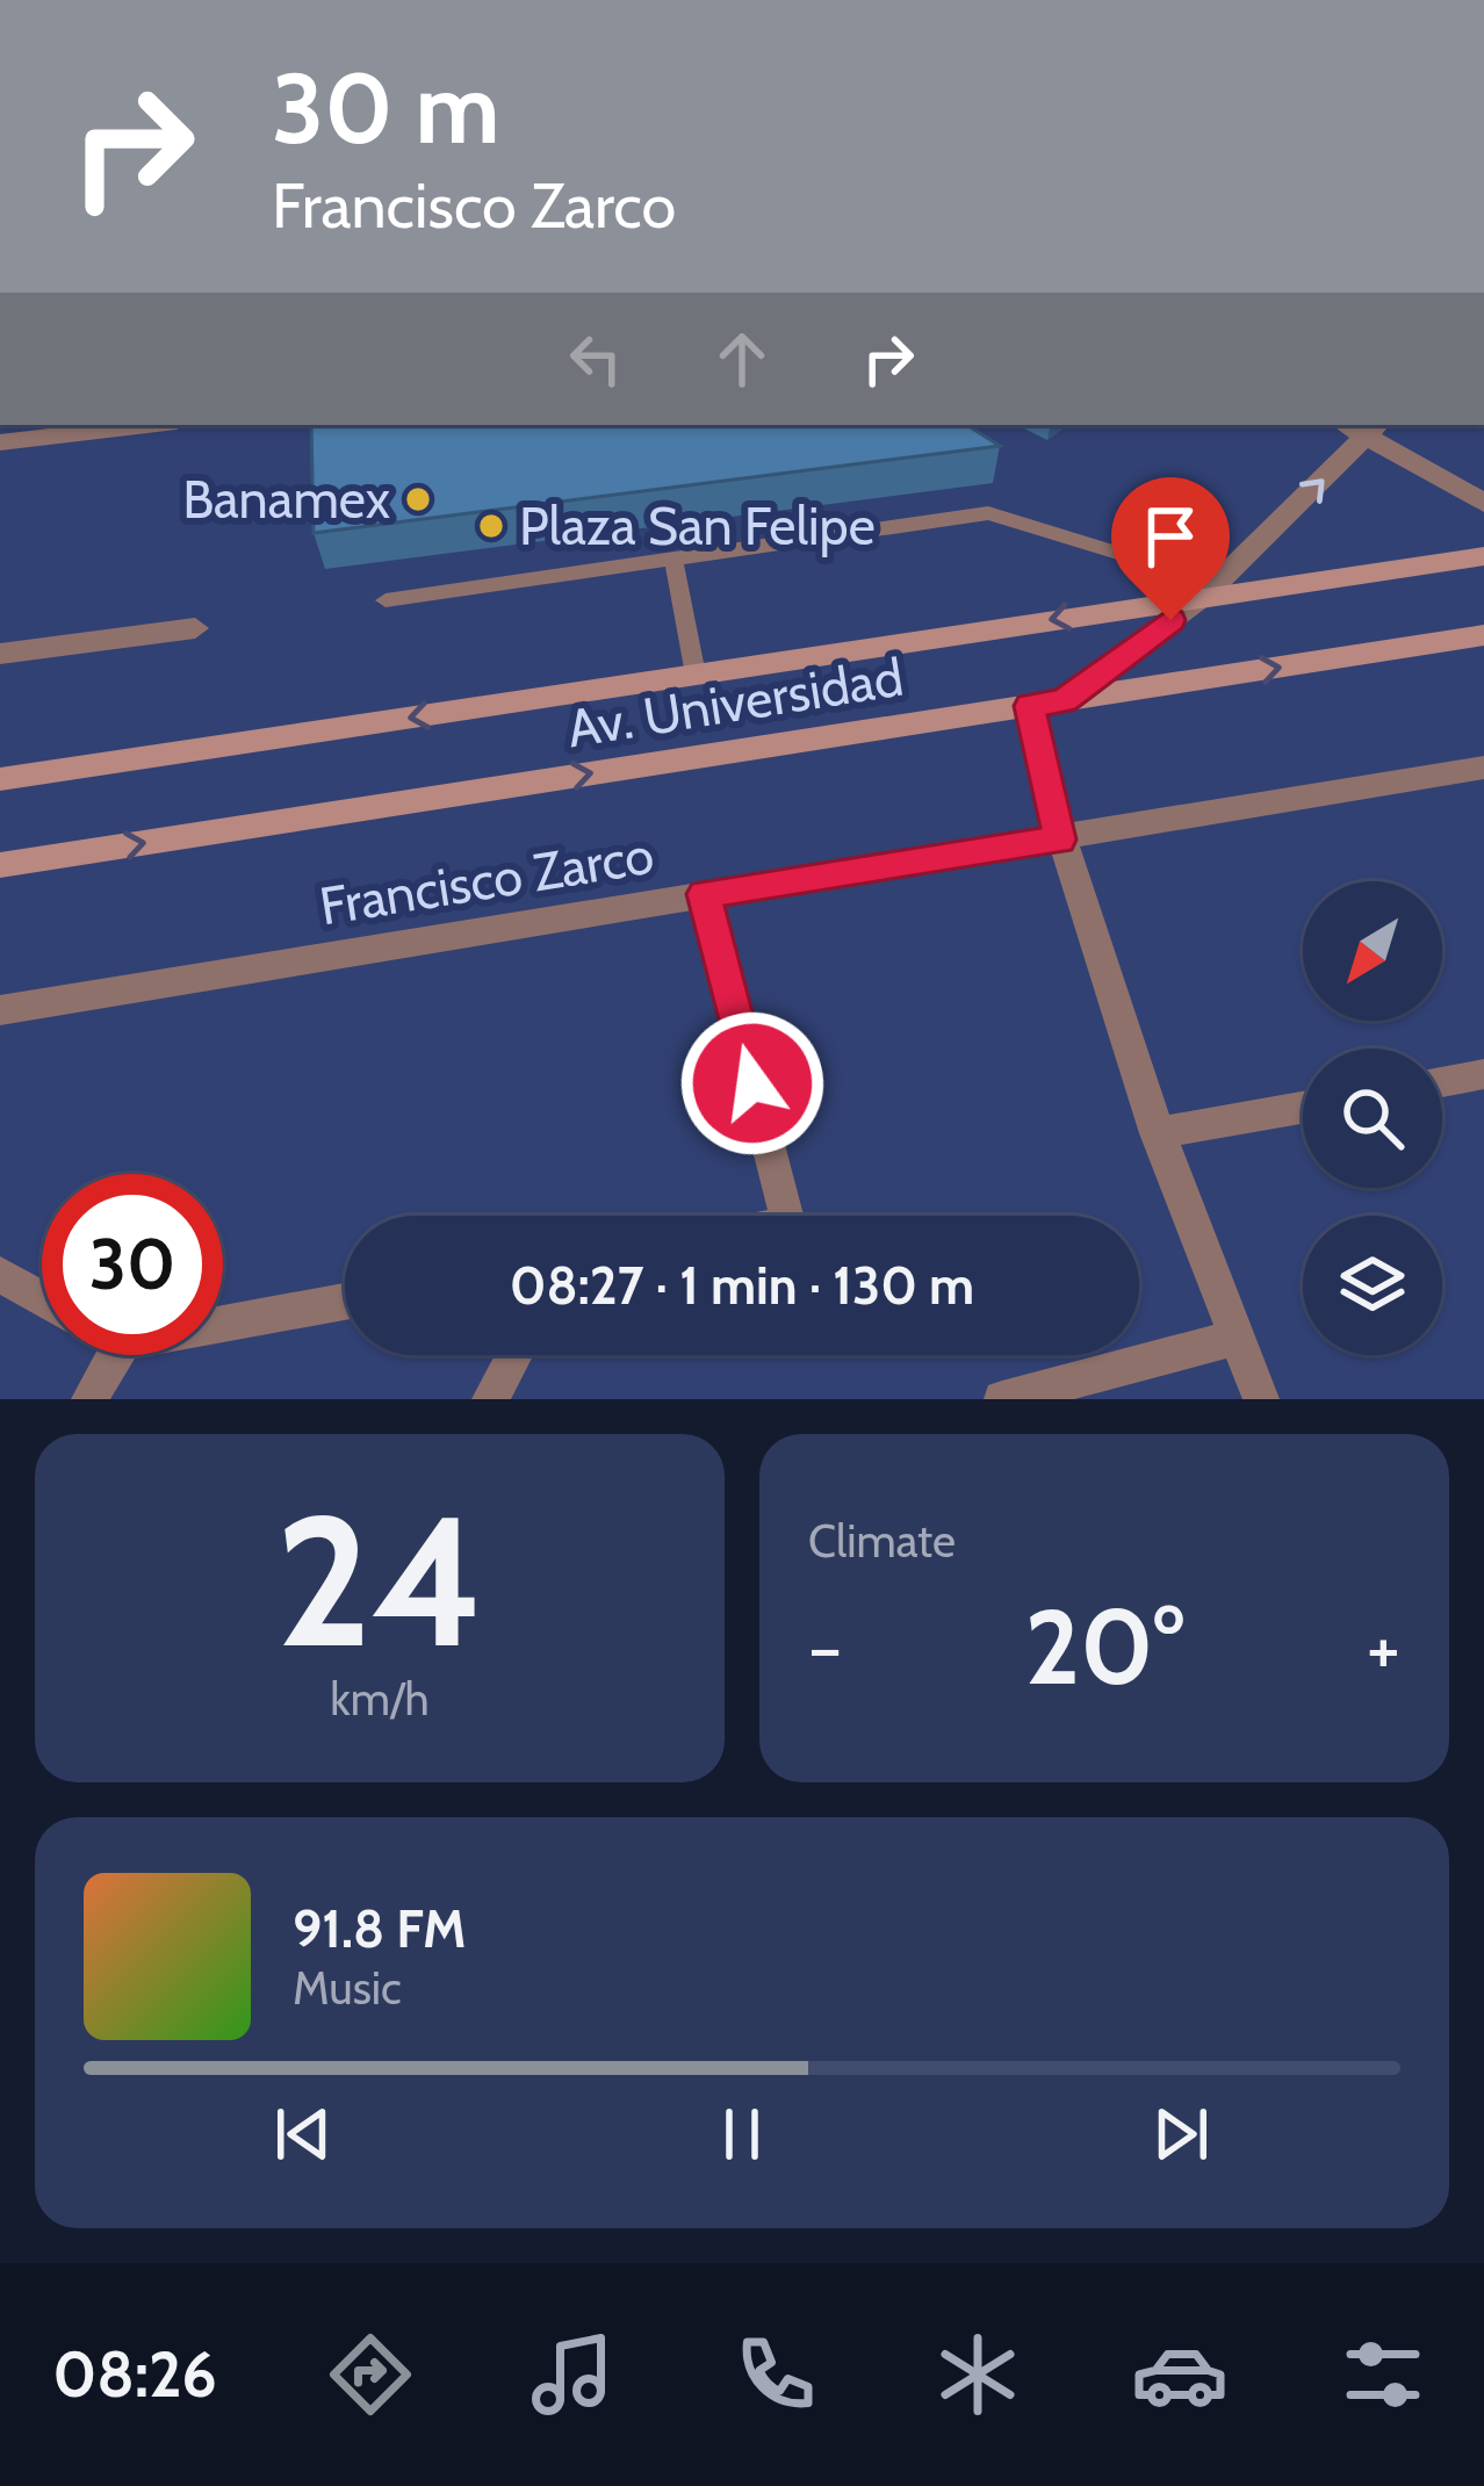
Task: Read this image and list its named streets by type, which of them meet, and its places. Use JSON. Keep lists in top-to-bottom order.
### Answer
{
  "streets": {
    "main road": ["Av. Universidad"],
    "street": ["Francisco Zarco"]
  },
  "places": ["Banamex", "Plaza San Felipe"],
  "north": "bottom left",
  "page": {
    "turn": ["30 m", "Francisco Zarco"],
    "limit": "30",
    "trip": "08:27 · 1 min · 130 m",
    "tile": [
      ["24", "km/h"],
      "Climate"
    ],
    "heat": ["−", "20°", "+"],
    "song": ["91.8 FM", "Music"],
    "tabs": "08:26"
  }
}
